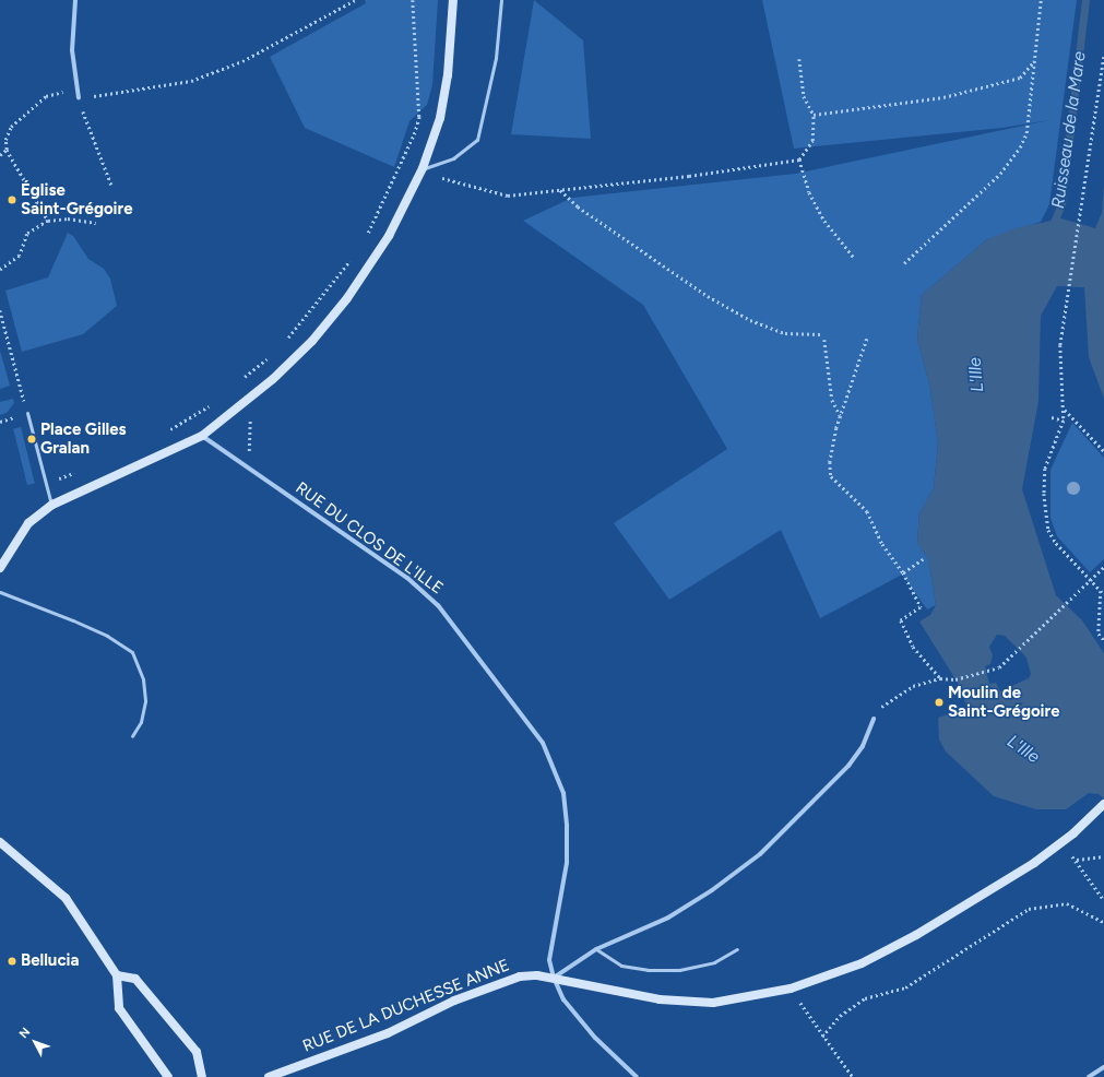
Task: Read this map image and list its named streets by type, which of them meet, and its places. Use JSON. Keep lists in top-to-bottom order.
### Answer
{
  "streets": {
    "street": ["RUE DU CLOS DE L'ILLE", "RUE DE LA DUCHESSE ANNE"]
  },
  "crossings": [
    ["RUE DU CLOS DE L'ILLE", "RUE DE LA DUCHESSE ANNE"]
  ],
  "water": ["Ruisseau de la Mare", "L'Ille"],
  "places": [
    "Église Saint-Grégoire",
    "Place Gilles Gralan",
    "Moulin de Saint-Grégoire",
    "Bellucia"
  ],
  "north": "top left"
}
